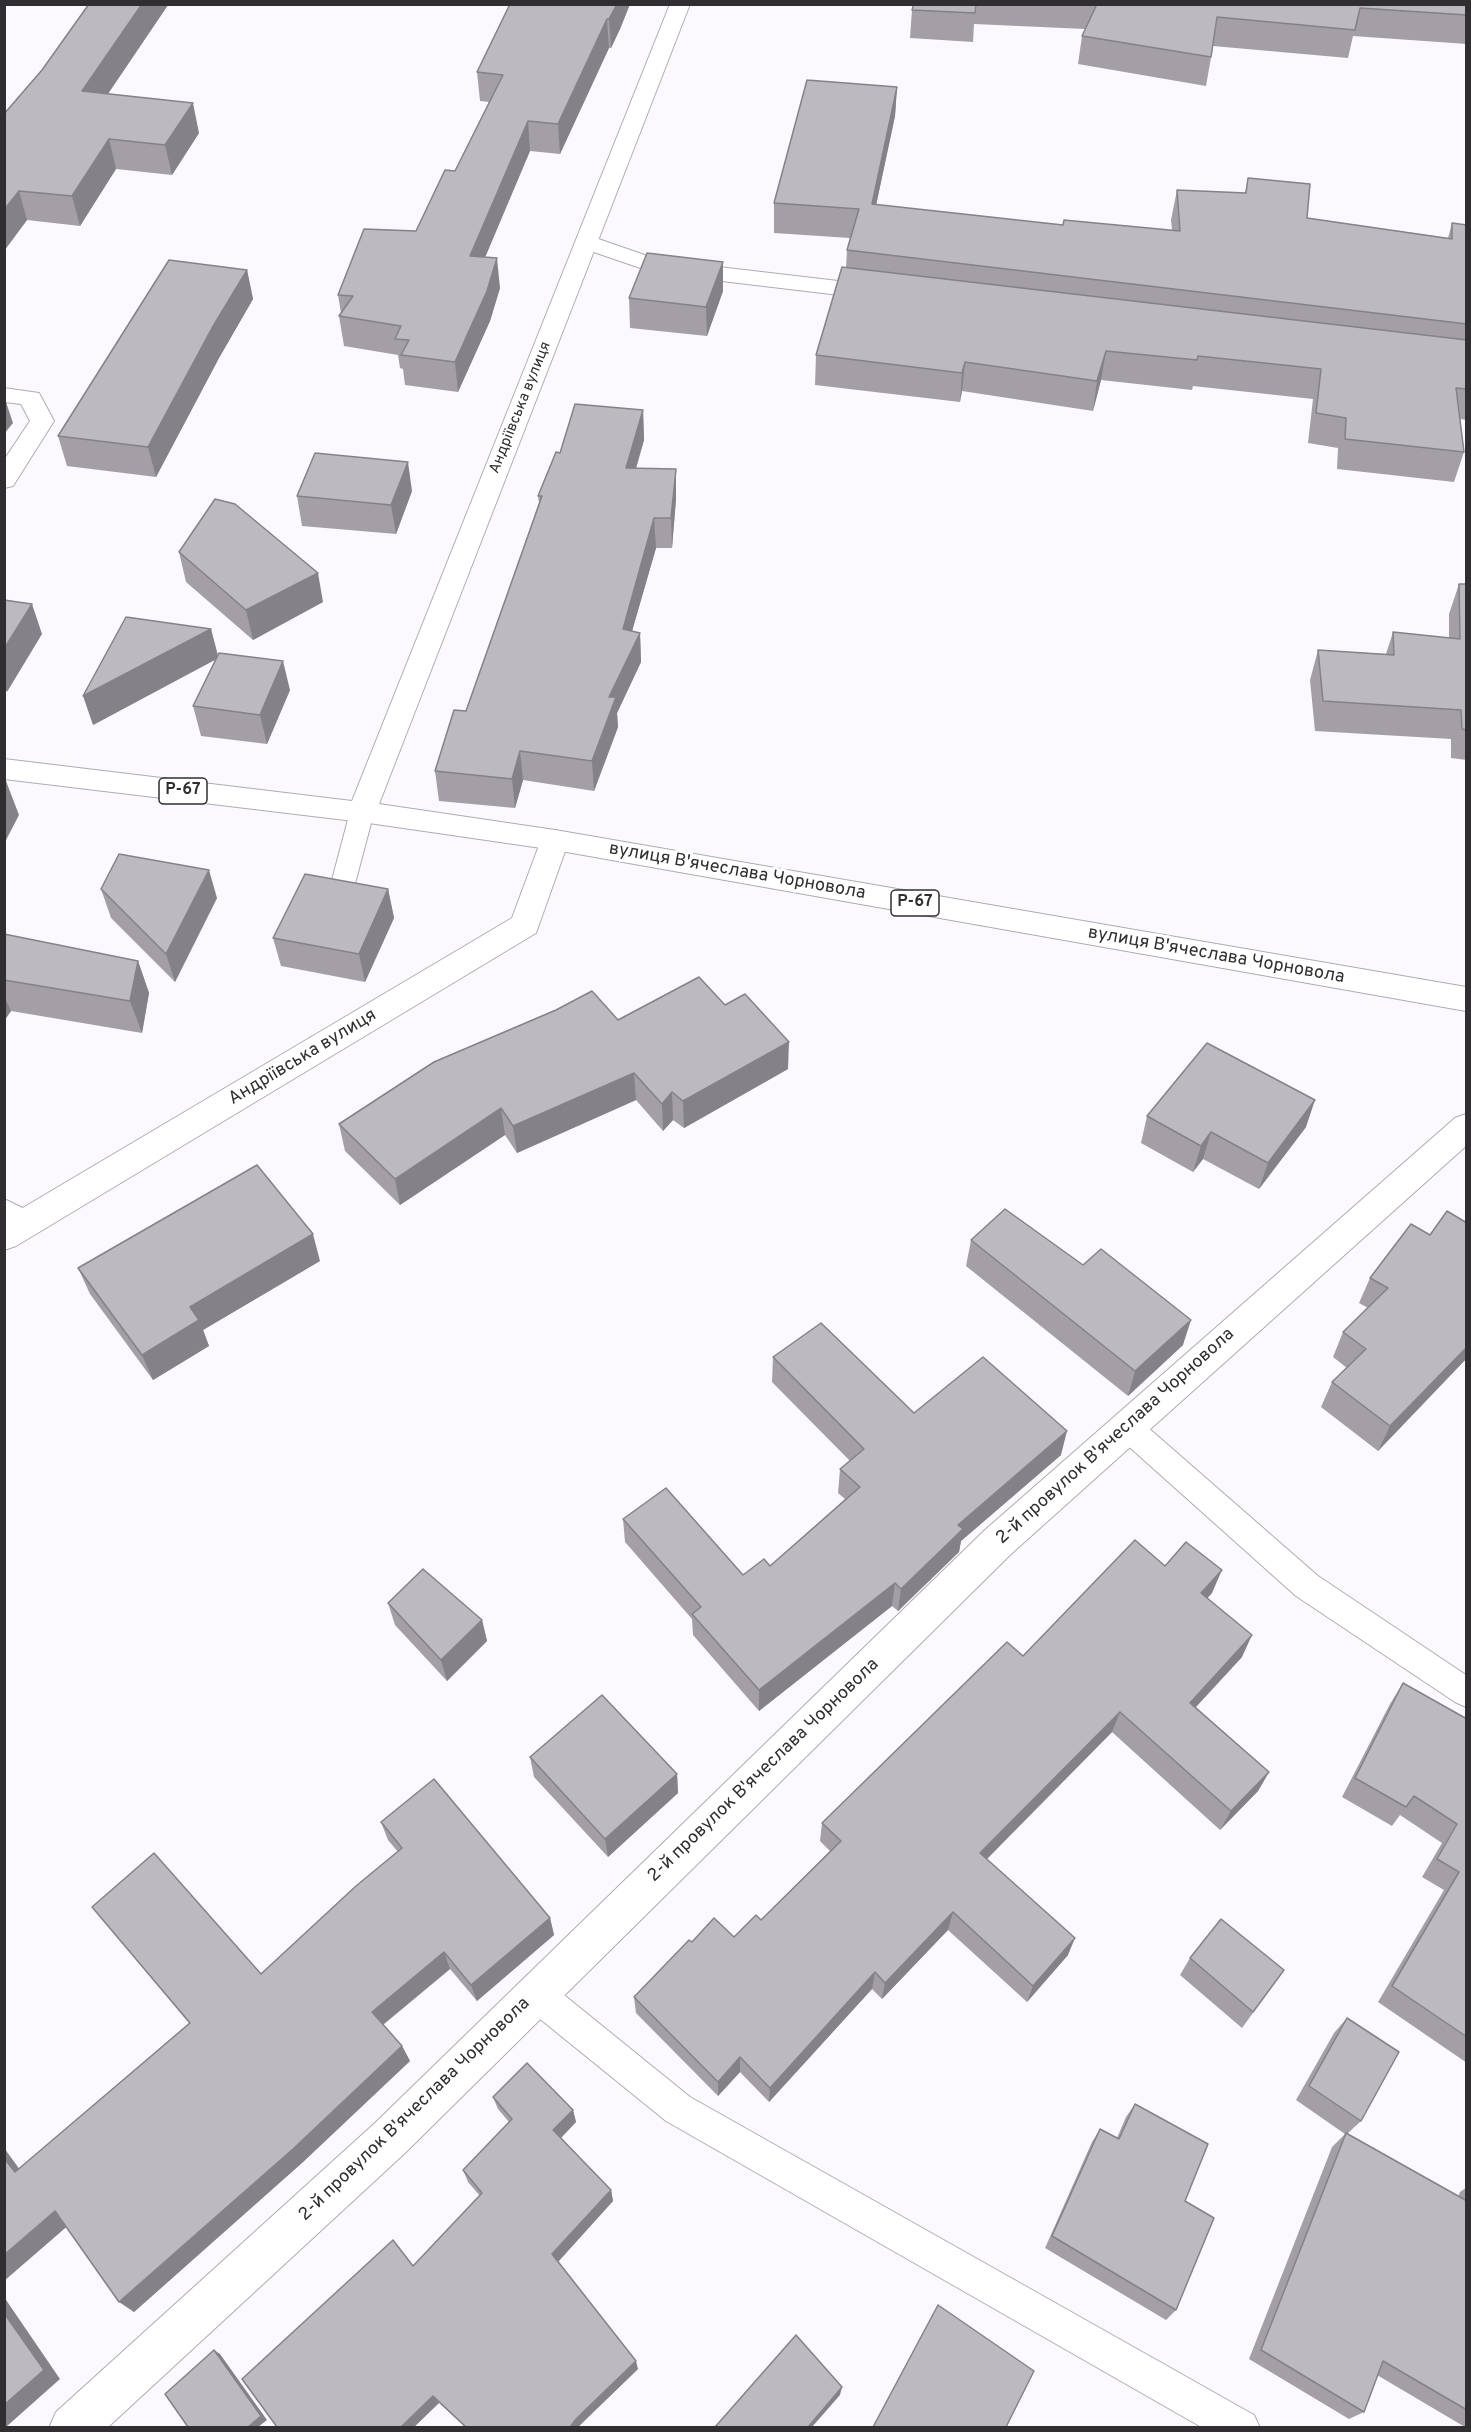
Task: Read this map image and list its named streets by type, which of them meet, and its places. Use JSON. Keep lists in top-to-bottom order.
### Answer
{
  "streets": {
    "main road": [
      "Андріївська вулиця",
      "Р-67",
      "вулиця В'ячеслава Чорновола",
      "2-й провулок В'ячеслава Чорновола"
    ]
  },
  "crossings": [
    ["Андріївська вулиця", "вулиця В'ячеслава Чорновола"]
  ]
}
